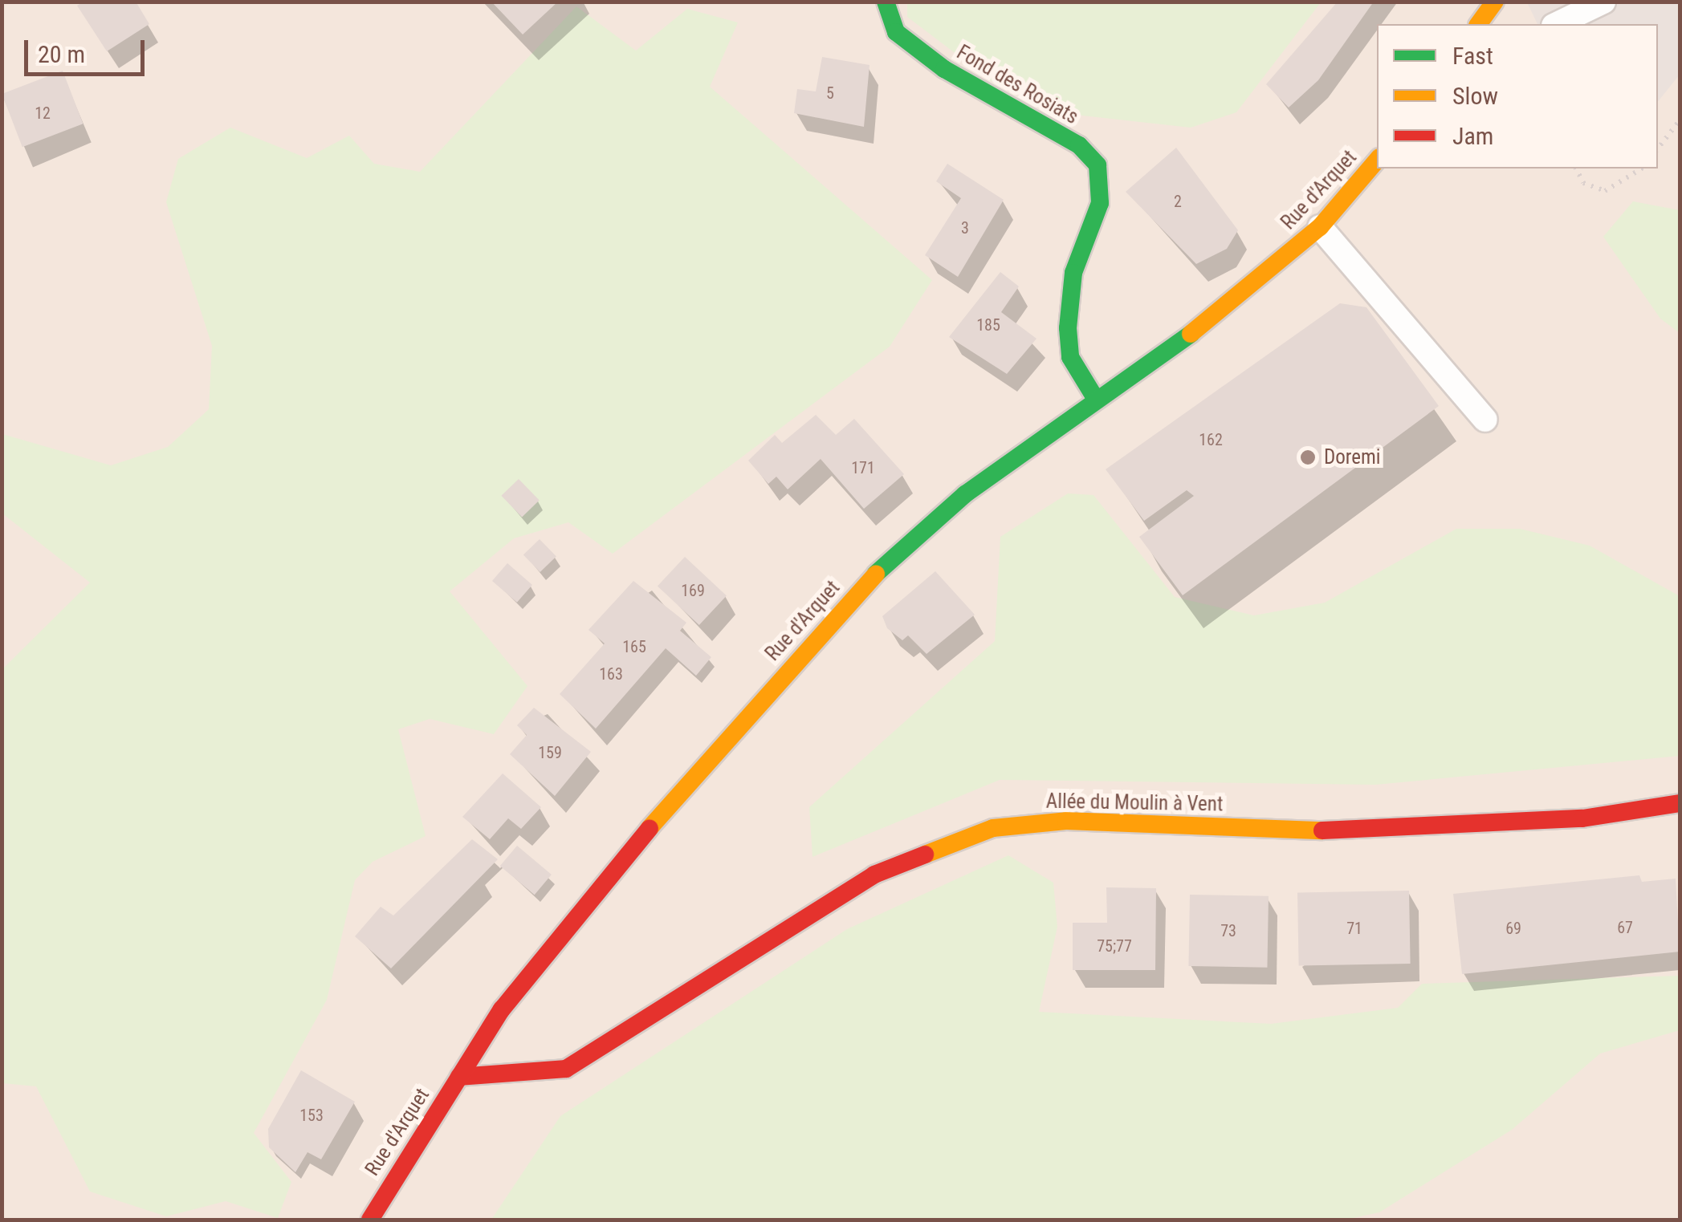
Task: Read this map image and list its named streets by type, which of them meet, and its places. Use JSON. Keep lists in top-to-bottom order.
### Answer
{
  "streets": {
    "street": ["Fond des Rosiats", "Rue d'Arquet", "Allée du Moulin à Vent"]
  },
  "crossings": [
    ["Fond des Rosiats", "Rue d'Arquet"],
    ["Rue d'Arquet", "Allée du Moulin à Vent"]
  ],
  "places": ["Doremi"],
  "house_numbers": [
    "5",
    "12",
    "2",
    "3",
    "185",
    "162",
    "171",
    "169",
    "165",
    "163",
    "159",
    "67",
    "71",
    "69",
    "73",
    "75;77",
    "153"
  ],
  "legend": ["Fast", "Slow", "Jam"],
  "scale_bar": "20 m"
}
